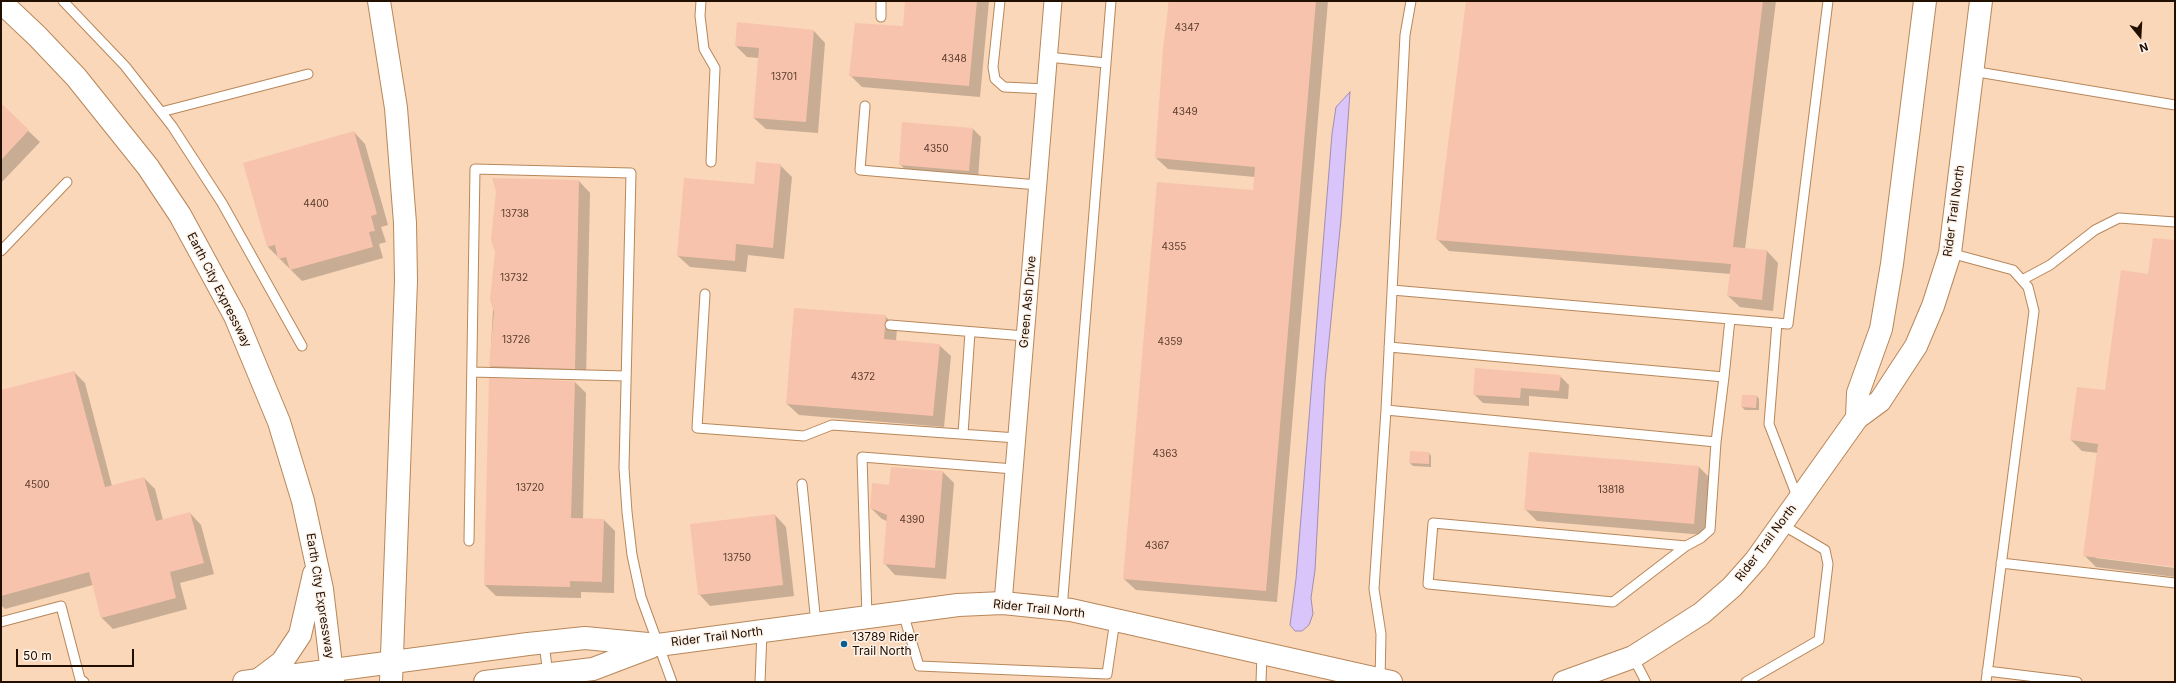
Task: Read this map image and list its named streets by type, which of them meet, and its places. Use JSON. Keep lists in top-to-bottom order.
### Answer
{
  "streets": {
    "main road": ["Rider Trail North", "Earth City Expressway"],
    "street": ["Green Ash Drive"]
  },
  "crossings": [
    ["Rider Trail North", "Earth City Expressway"],
    ["Rider Trail North", "Green Ash Drive"]
  ],
  "places": ["13789 Rider Trail North"],
  "house_numbers": [
    "4347",
    "4348",
    "13701",
    "4349",
    "4350",
    "4400",
    "13738",
    "4355",
    "13732",
    "13726",
    "4359",
    "4372",
    "4363",
    "4500",
    "13720",
    "13818",
    "4390",
    "4367",
    "13750"
  ],
  "scale_bar": "50 m",
  "north": "bottom"
}
